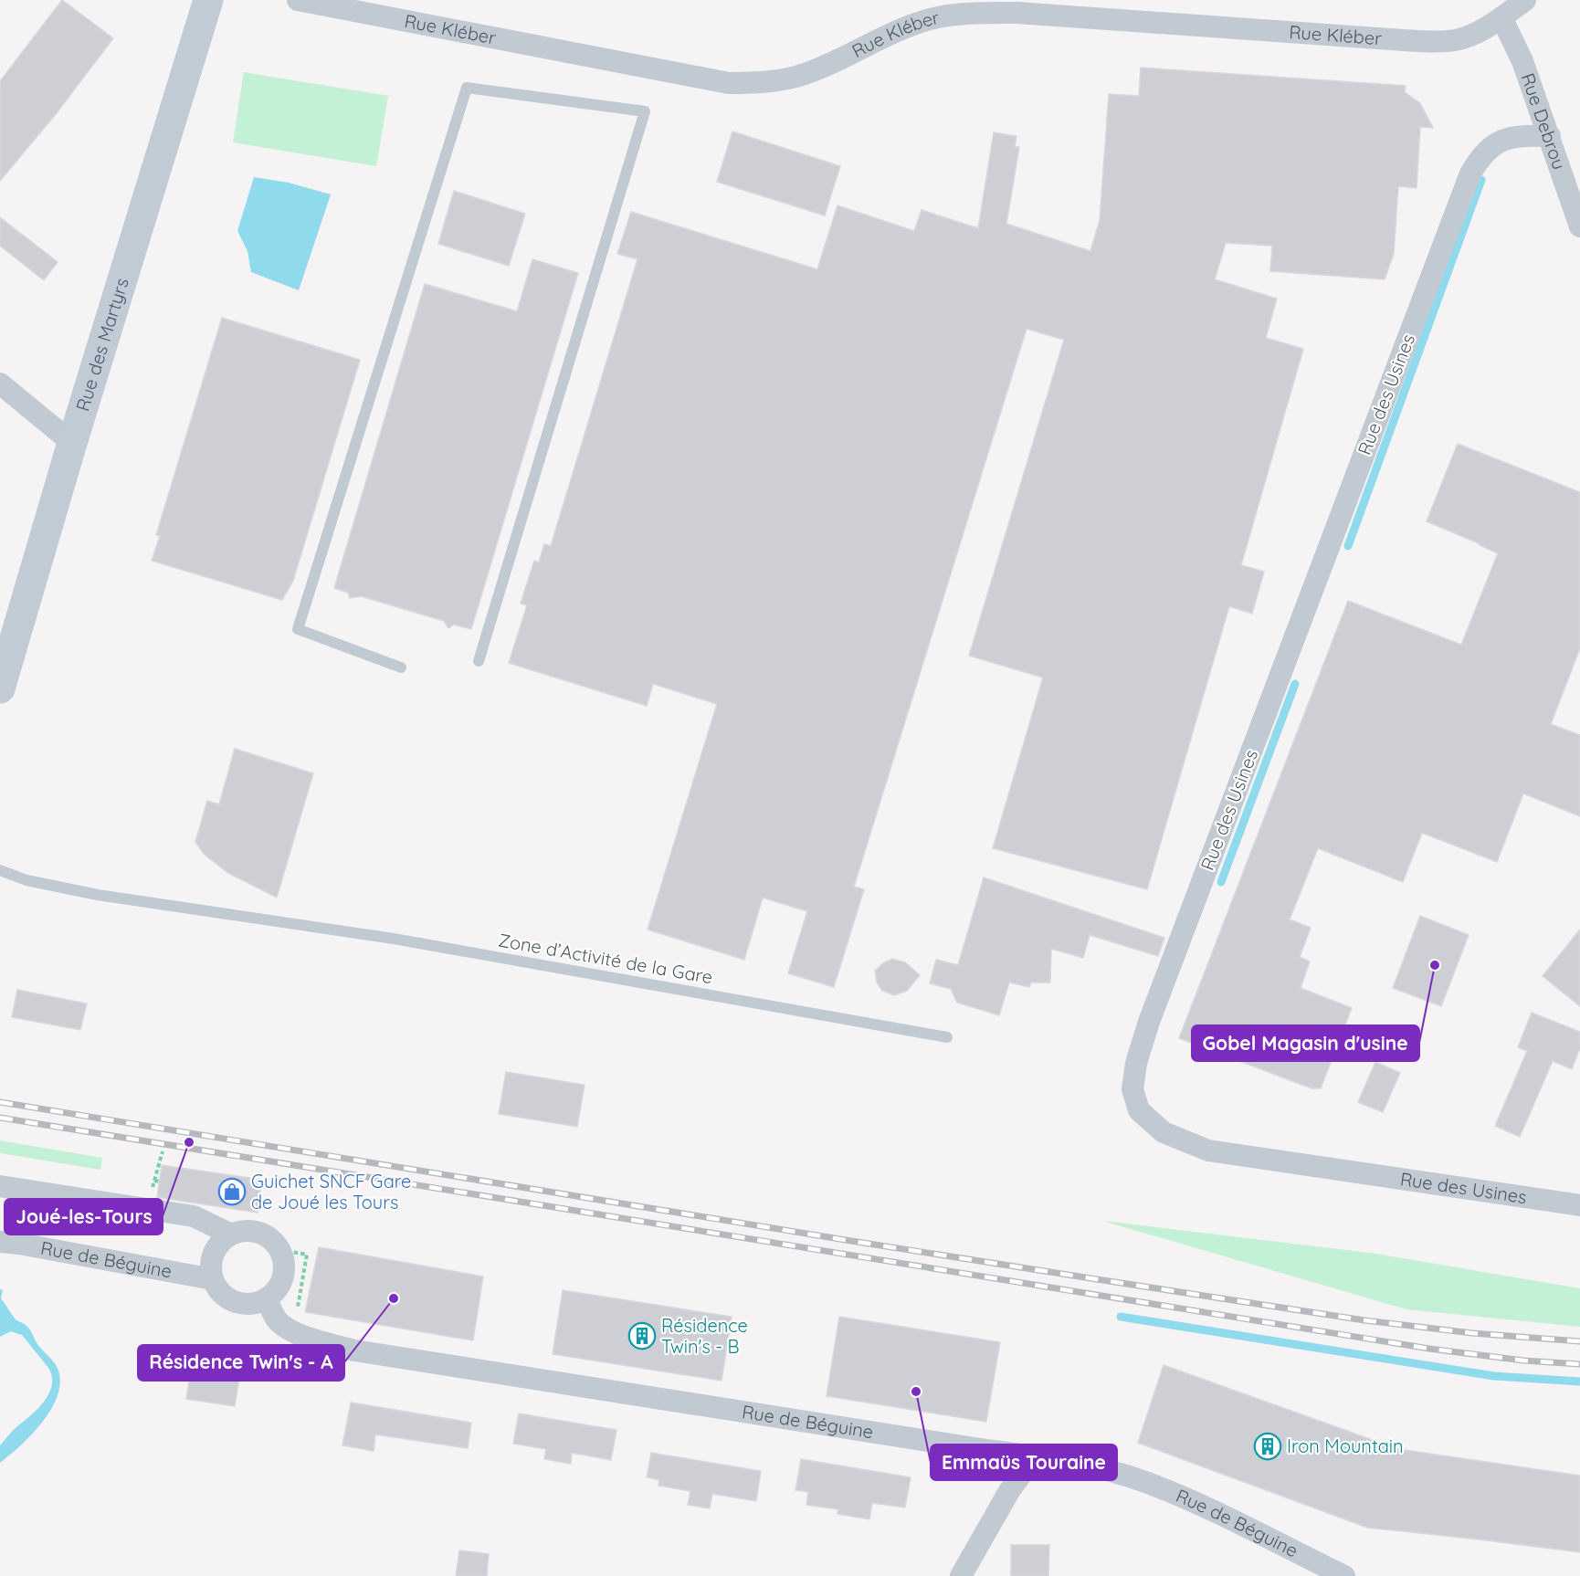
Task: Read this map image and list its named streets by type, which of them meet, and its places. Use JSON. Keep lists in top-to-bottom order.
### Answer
{
  "streets": {
    "main road": ["Rue des Martyrs"],
    "street": [
      "Rue Kléber",
      "Rue Debrou",
      "Rue des Usines",
      "Rue de Béguine"
    ],
    "lane": ["Zone d’Activité de la Gare"]
  },
  "crossings": [
    ["Rue Kléber", "Rue Debrou"],
    ["Rue Debrou", "Rue des Usines"]
  ],
  "places": {
    "other": [
      "Gobel Magasin d'usine",
      "Joué-les-Tours",
      "Résidence Twin's - A",
      "Emmaüs Touraine"
    ],
    "shop": ["Guichet SNCF Gare de Joué les Tours"],
    "building": ["Résidence Twin's - B", "Iron Mountain"]
  }
}
